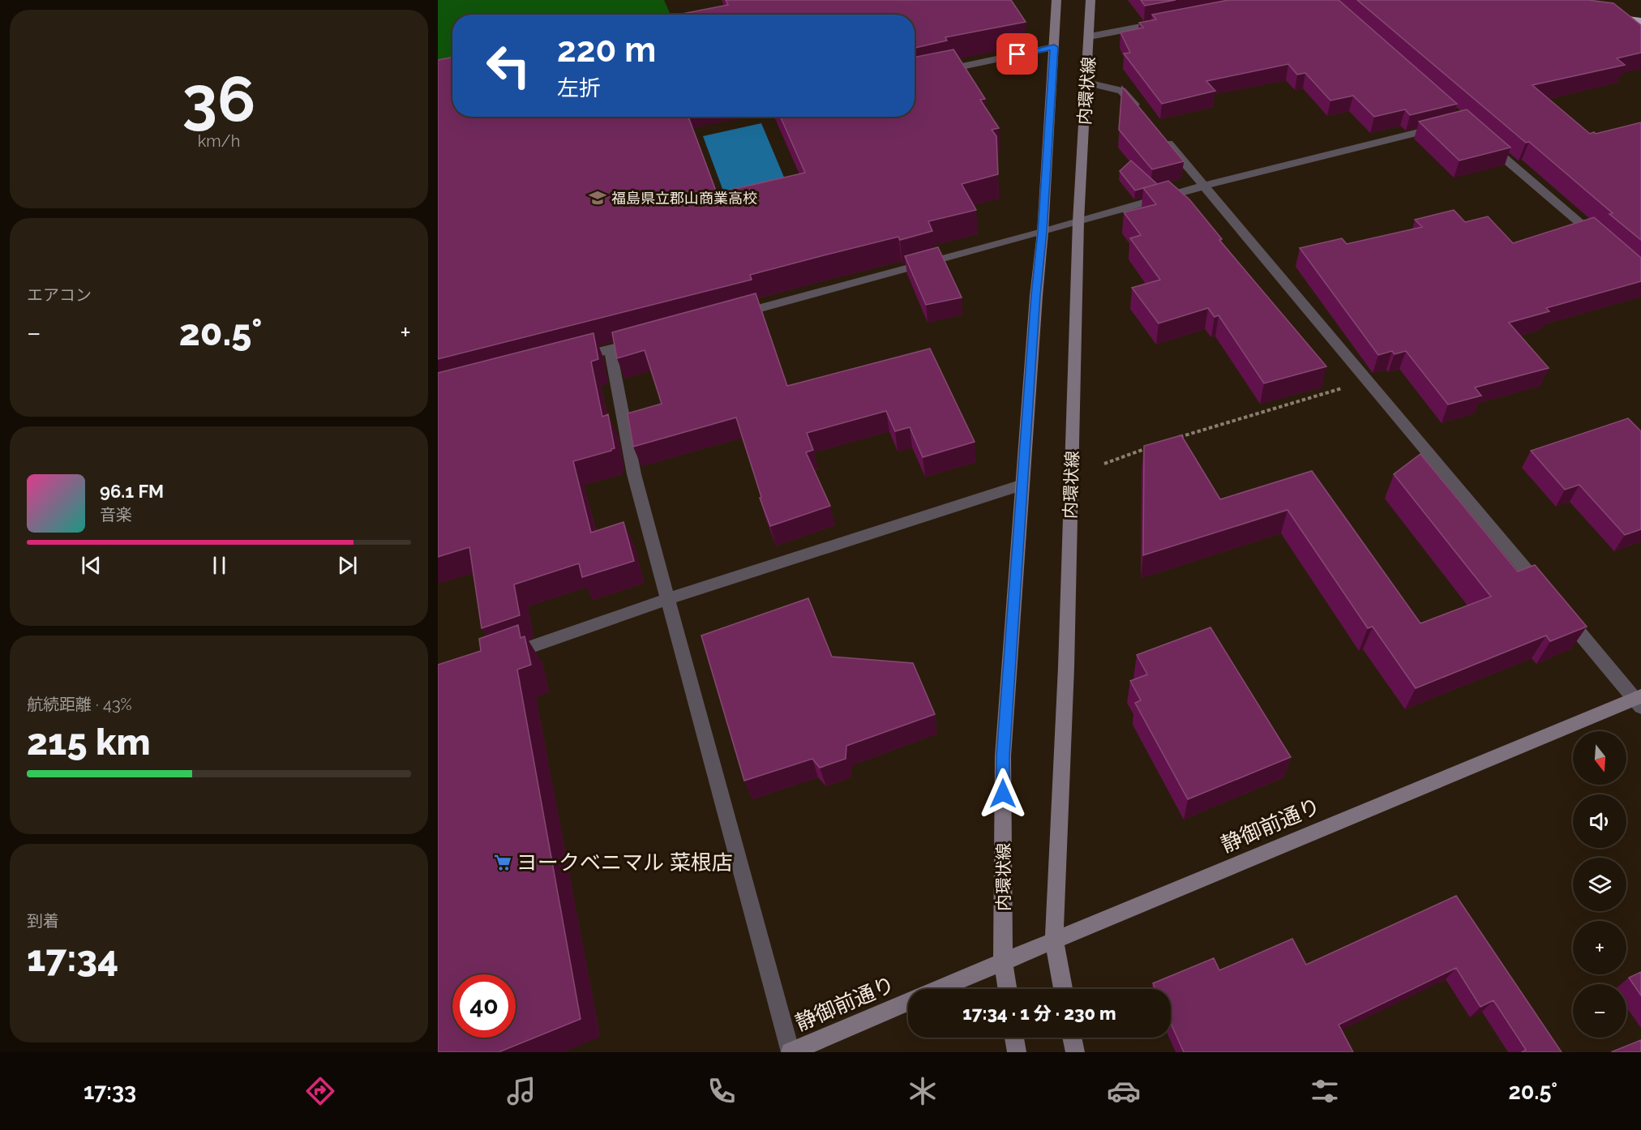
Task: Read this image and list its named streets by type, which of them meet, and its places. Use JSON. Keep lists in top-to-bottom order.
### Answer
{
  "streets": {
    "street": ["内環状線", "静御前通り"]
  },
  "crossings": [
    ["内環状線", "静御前通り"]
  ],
  "places": {
    "school or university": ["福島県立郡山商業高校"],
    "supermarket": ["ヨークベニマル 菜根店"]
  },
  "north": "bottom",
  "page": {
    "tile": [
      ["36", "km/h"],
      "エアコン",
      ["航続距離 · 43%", "215 km"],
      ["到着", "17:34"]
    ],
    "turn": ["220 m", "左折"],
    "heat": ["−", "20.5°", "+"],
    "song": ["96.1 FM", "音楽"],
    "map_buttons": ["+", "−"],
    "limit": "40",
    "trip": "17:34 · 1 分 · 230 m",
    "tabs": ["17:33", "20.5°"]
  }
}
